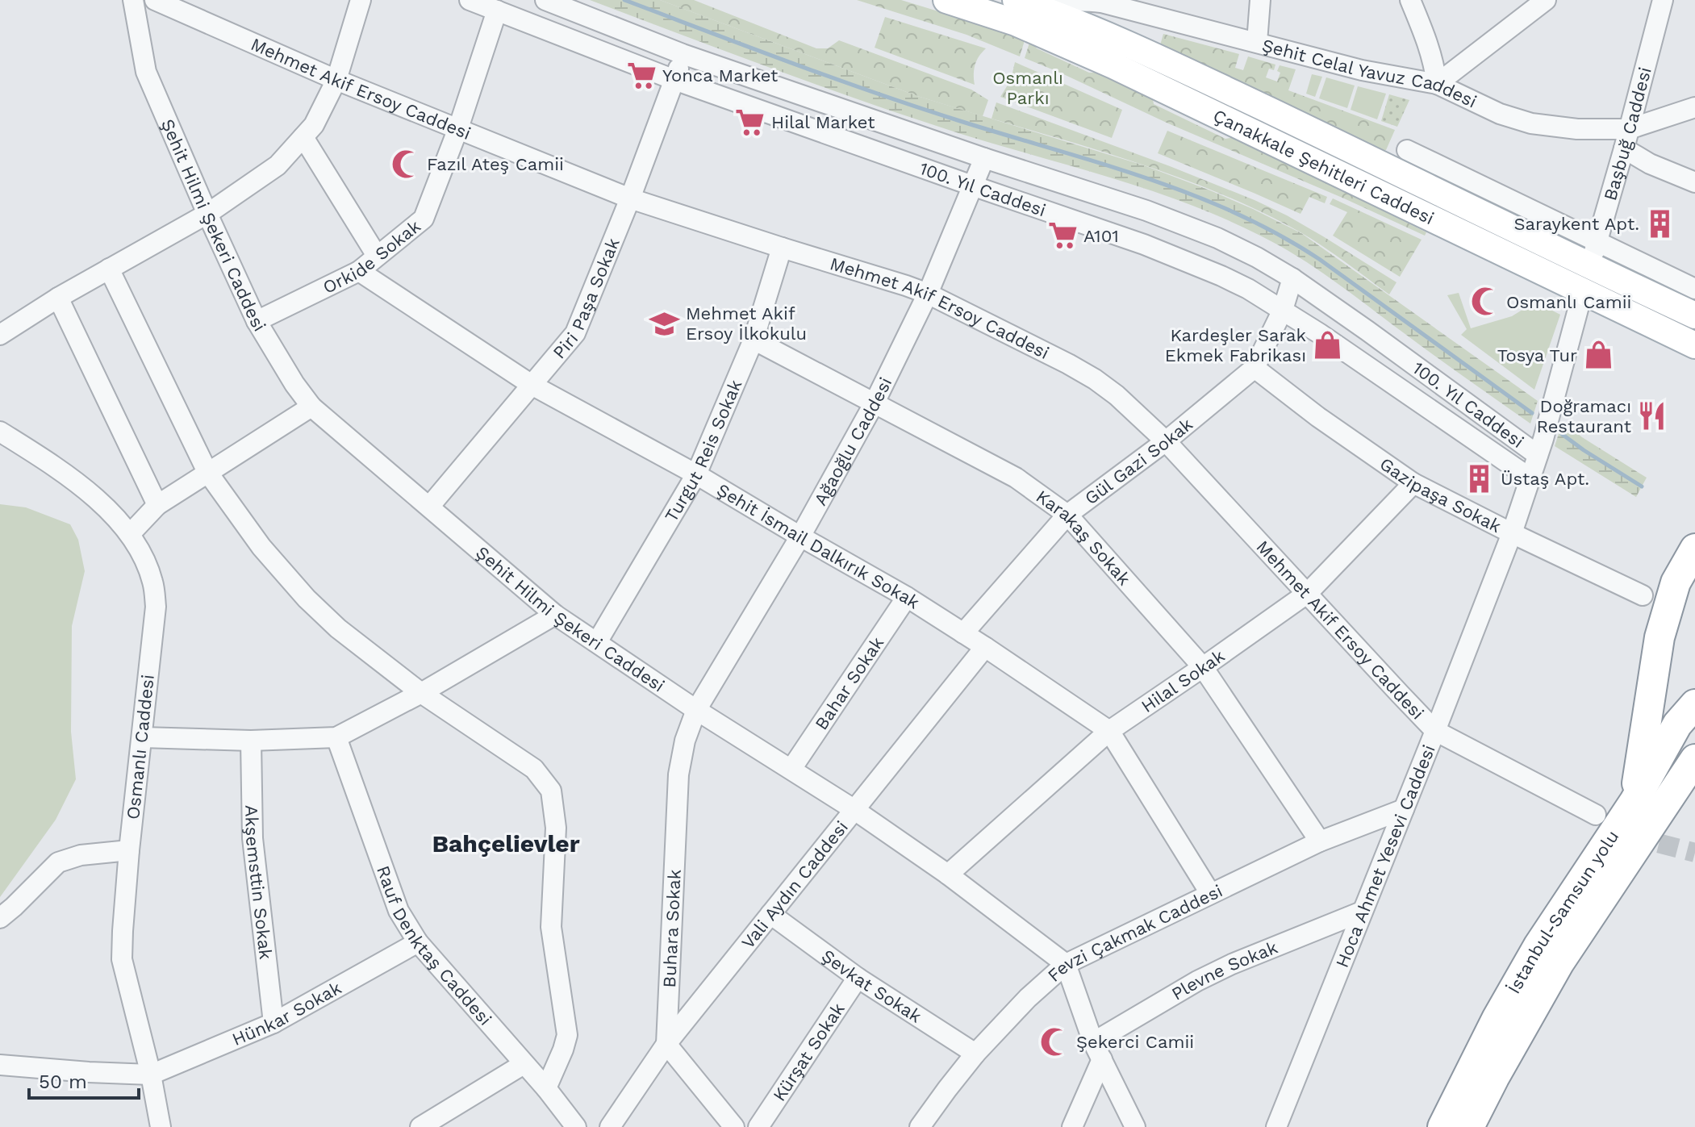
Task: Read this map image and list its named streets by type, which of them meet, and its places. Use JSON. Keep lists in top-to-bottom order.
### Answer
{
  "streets": {
    "highway": ["İstanbul-Samsun yolu"],
    "main road": ["Çanakkale Şehitleri Caddesi"],
    "street": [
      "Şehit Celal Yavuz Caddesi",
      "Mehmet Akif Ersoy Caddesi",
      "Başbuğ Caddesi",
      "100. Yıl Caddesi",
      "Şehit Hilmi Şekeri Caddesi",
      "Orkide Sokak",
      "Piri Paşa Sokak",
      "Ağaoğlu Caddesi",
      "Turgut Reis Sokak",
      "Gül Gazi Sokak",
      "Gazipaşa Sokak",
      "Karakaş Sokak",
      "Şehit İsmail Dalkırık Sokak",
      "Hilal Sokak",
      "Bahar Sokak",
      "Osmanlı Caddesi",
      "Hoca Ahmet Yesevi Caddesi",
      "Akşemsttin Sokak",
      "Vali Aydın Caddesi",
      "Buhara Sokak",
      "Fevzi Çakmak Caddesi",
      "Rauf Denktaş Caddesi",
      "Plevne Sokak",
      "Şevkat Sokak",
      "Hünkar Sokak",
      "Kürşat Sokak"
    ]
  },
  "crossings": [
    ["Şehit Celal Yavuz Caddesi", "Başbuğ Caddesi"],
    ["Şehit Celal Yavuz Caddesi", "Çanakkale Şehitleri Caddesi"],
    ["Mehmet Akif Ersoy Caddesi", "Orkide Sokak"],
    ["Mehmet Akif Ersoy Caddesi", "Piri Paşa Sokak"],
    ["Mehmet Akif Ersoy Caddesi", "Ağaoğlu Caddesi"],
    ["Mehmet Akif Ersoy Caddesi", "Turgut Reis Sokak"],
    ["Mehmet Akif Ersoy Caddesi", "Gül Gazi Sokak"],
    ["Mehmet Akif Ersoy Caddesi", "Hilal Sokak"],
    ["Mehmet Akif Ersoy Caddesi", "Hoca Ahmet Yesevi Caddesi"],
    ["Başbuğ Caddesi", "Çanakkale Şehitleri Caddesi"],
    ["Çanakkale Şehitleri Caddesi", "Hoca Ahmet Yesevi Caddesi"],
    ["100. Yıl Caddesi", "Orkide Sokak"],
    ["100. Yıl Caddesi", "Piri Paşa Sokak"],
    ["100. Yıl Caddesi", "Ağaoğlu Caddesi"],
    ["100. Yıl Caddesi", "Gül Gazi Sokak"],
    ["100. Yıl Caddesi", "Hoca Ahmet Yesevi Caddesi"],
    ["Şehit Hilmi Şekeri Caddesi", "Orkide Sokak"],
    ["Şehit Hilmi Şekeri Caddesi", "Piri Paşa Sokak"],
    ["Şehit Hilmi Şekeri Caddesi", "Ağaoğlu Caddesi"],
    ["Şehit Hilmi Şekeri Caddesi", "Turgut Reis Sokak"],
    ["Şehit Hilmi Şekeri Caddesi", "Hilal Sokak"],
    ["Şehit Hilmi Şekeri Caddesi", "Bahar Sokak"],
    ["Şehit Hilmi Şekeri Caddesi", "Vali Aydın Caddesi"],
    ["Şehit Hilmi Şekeri Caddesi", "Buhara Sokak"],
    ["Şehit Hilmi Şekeri Caddesi", "Fevzi Çakmak Caddesi"],
    ["Orkide Sokak", "Şehit İsmail Dalkırık Sokak"],
    ["Piri Paşa Sokak", "Şehit İsmail Dalkırık Sokak"],
    ["Ağaoğlu Caddesi", "Karakaş Sokak"],
    ["Ağaoğlu Caddesi", "Şehit İsmail Dalkırık Sokak"],
    ["Ağaoğlu Caddesi", "Buhara Sokak"],
    ["Turgut Reis Sokak", "Karakaş Sokak"],
    ["Turgut Reis Sokak", "Şehit İsmail Dalkırık Sokak"],
    ["Gül Gazi Sokak", "Gazipaşa Sokak"],
    ["Gül Gazi Sokak", "Karakaş Sokak"],
    ["Gül Gazi Sokak", "Şehit İsmail Dalkırık Sokak"],
    ["Gazipaşa Sokak", "Hilal Sokak"],
    ["Gazipaşa Sokak", "Hoca Ahmet Yesevi Caddesi"],
    ["Karakaş Sokak", "Hilal Sokak"],
    ["Karakaş Sokak", "Fevzi Çakmak Caddesi"],
    ["Şehit İsmail Dalkırık Sokak", "Hilal Sokak"],
    ["Şehit İsmail Dalkırık Sokak", "Bahar Sokak"],
    ["Şehit İsmail Dalkırık Sokak", "Vali Aydın Caddesi"],
    ["Şehit İsmail Dalkırık Sokak", "Fevzi Çakmak Caddesi"],
    ["Osmanlı Caddesi", "Hünkar Sokak"],
    ["Hoca Ahmet Yesevi Caddesi", "Fevzi Çakmak Caddesi"],
    ["Hoca Ahmet Yesevi Caddesi", "Plevne Sokak"],
    ["Akşemsttin Sokak", "Hünkar Sokak"],
    ["Vali Aydın Caddesi", "Buhara Sokak"],
    ["Vali Aydın Caddesi", "Şevkat Sokak"],
    ["Fevzi Çakmak Caddesi", "Şevkat Sokak"],
    ["Rauf Denktaş Caddesi", "Hünkar Sokak"],
    ["Şevkat Sokak", "Kürşat Sokak"]
  ],
  "districts": ["Bahçelievler"],
  "parks": ["Osmanlı Parkı"],
  "places": {
    "supermarket": ["Yonca Market", "Hilal Market", "A101"],
    "mosque": ["Fazıl Ateş Camii", "Osmanlı Camii", "Şekerci Camii"],
    "building": ["Saraykent Apt.", "Üstaş Apt."],
    "school or university": ["Mehmet Akif Ersoy İlkokulu"],
    "shop": ["Kardeşler Sarak Ekmek Fabrikası", "Tosya Tur"],
    "restaurant": ["Doğramacı Restaurant"]
  },
  "scale_bar": "50 m"
}
